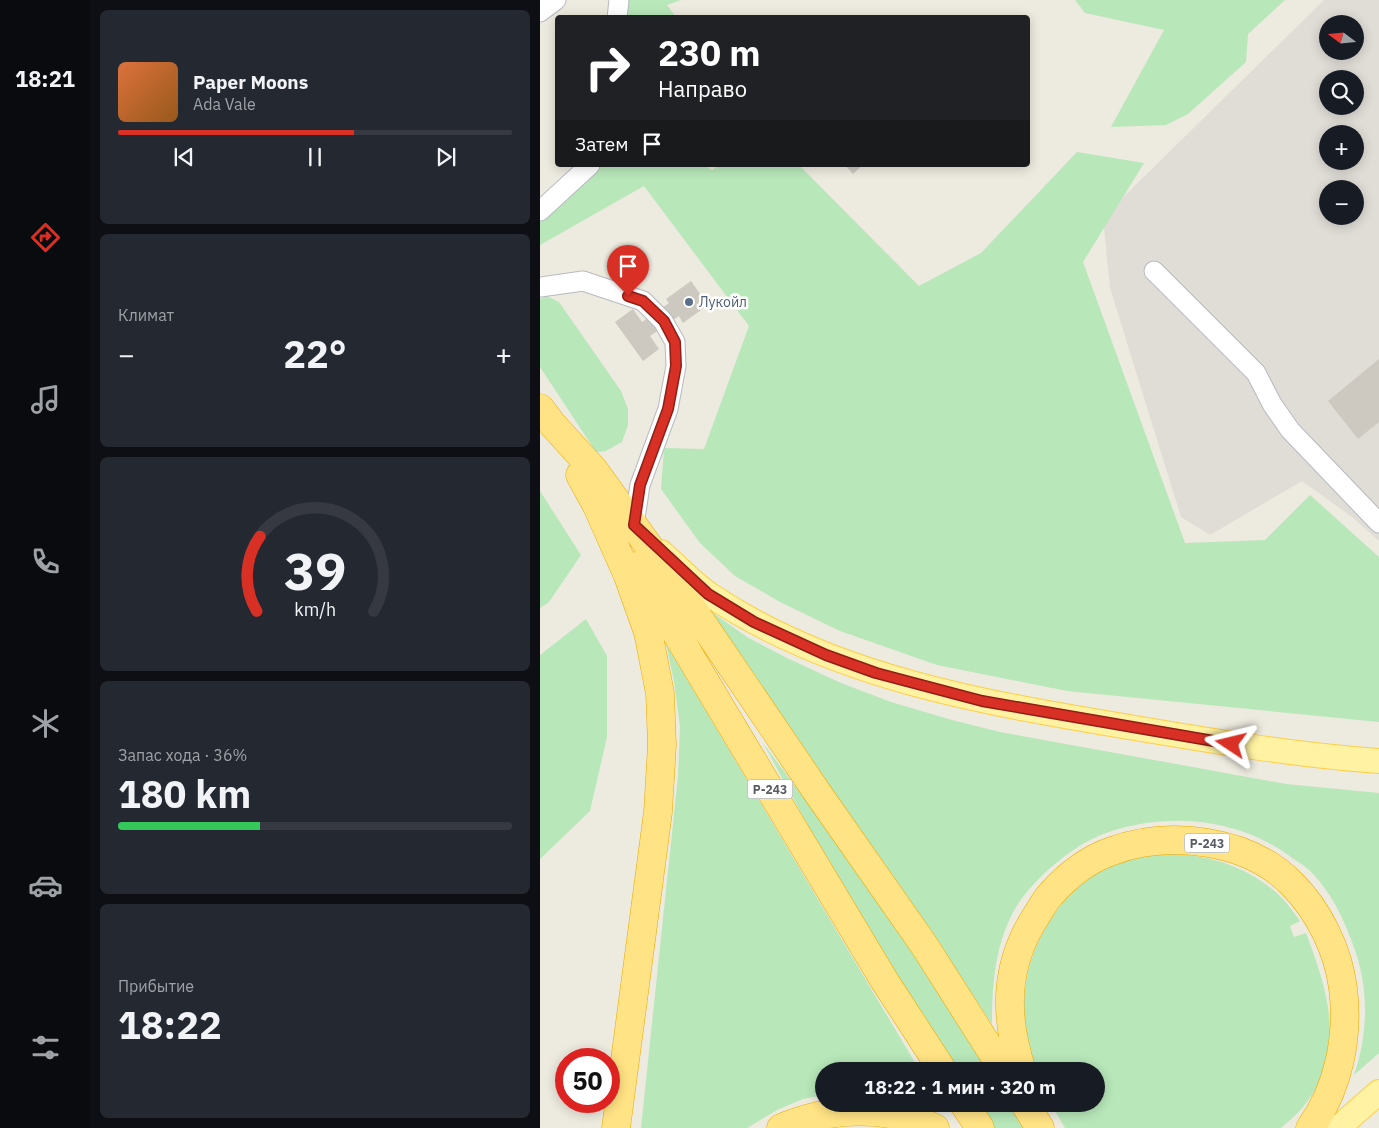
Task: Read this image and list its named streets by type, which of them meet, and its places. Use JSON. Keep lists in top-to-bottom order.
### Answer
{
  "streets": {
    "highway": ["Р-243"]
  },
  "places": ["Лукойл"],
  "north": "left",
  "page": {
    "tabs": "18:21",
    "map_buttons": ["+", "−"],
    "turn": ["230 m", "Направо"],
    "song": ["Paper Moons", "Ada Vale"],
    "then": "Затем",
    "tile": [
      "Климат",
      ["Запас хода · 36%", "180 km"],
      ["Прибытие", "18:22"]
    ],
    "heat": ["−", "22°", "+"],
    "limit": "50",
    "trip": "18:22 · 1 мин · 320 m",
    "gauge": ["39", "km/h"]
  }
}
